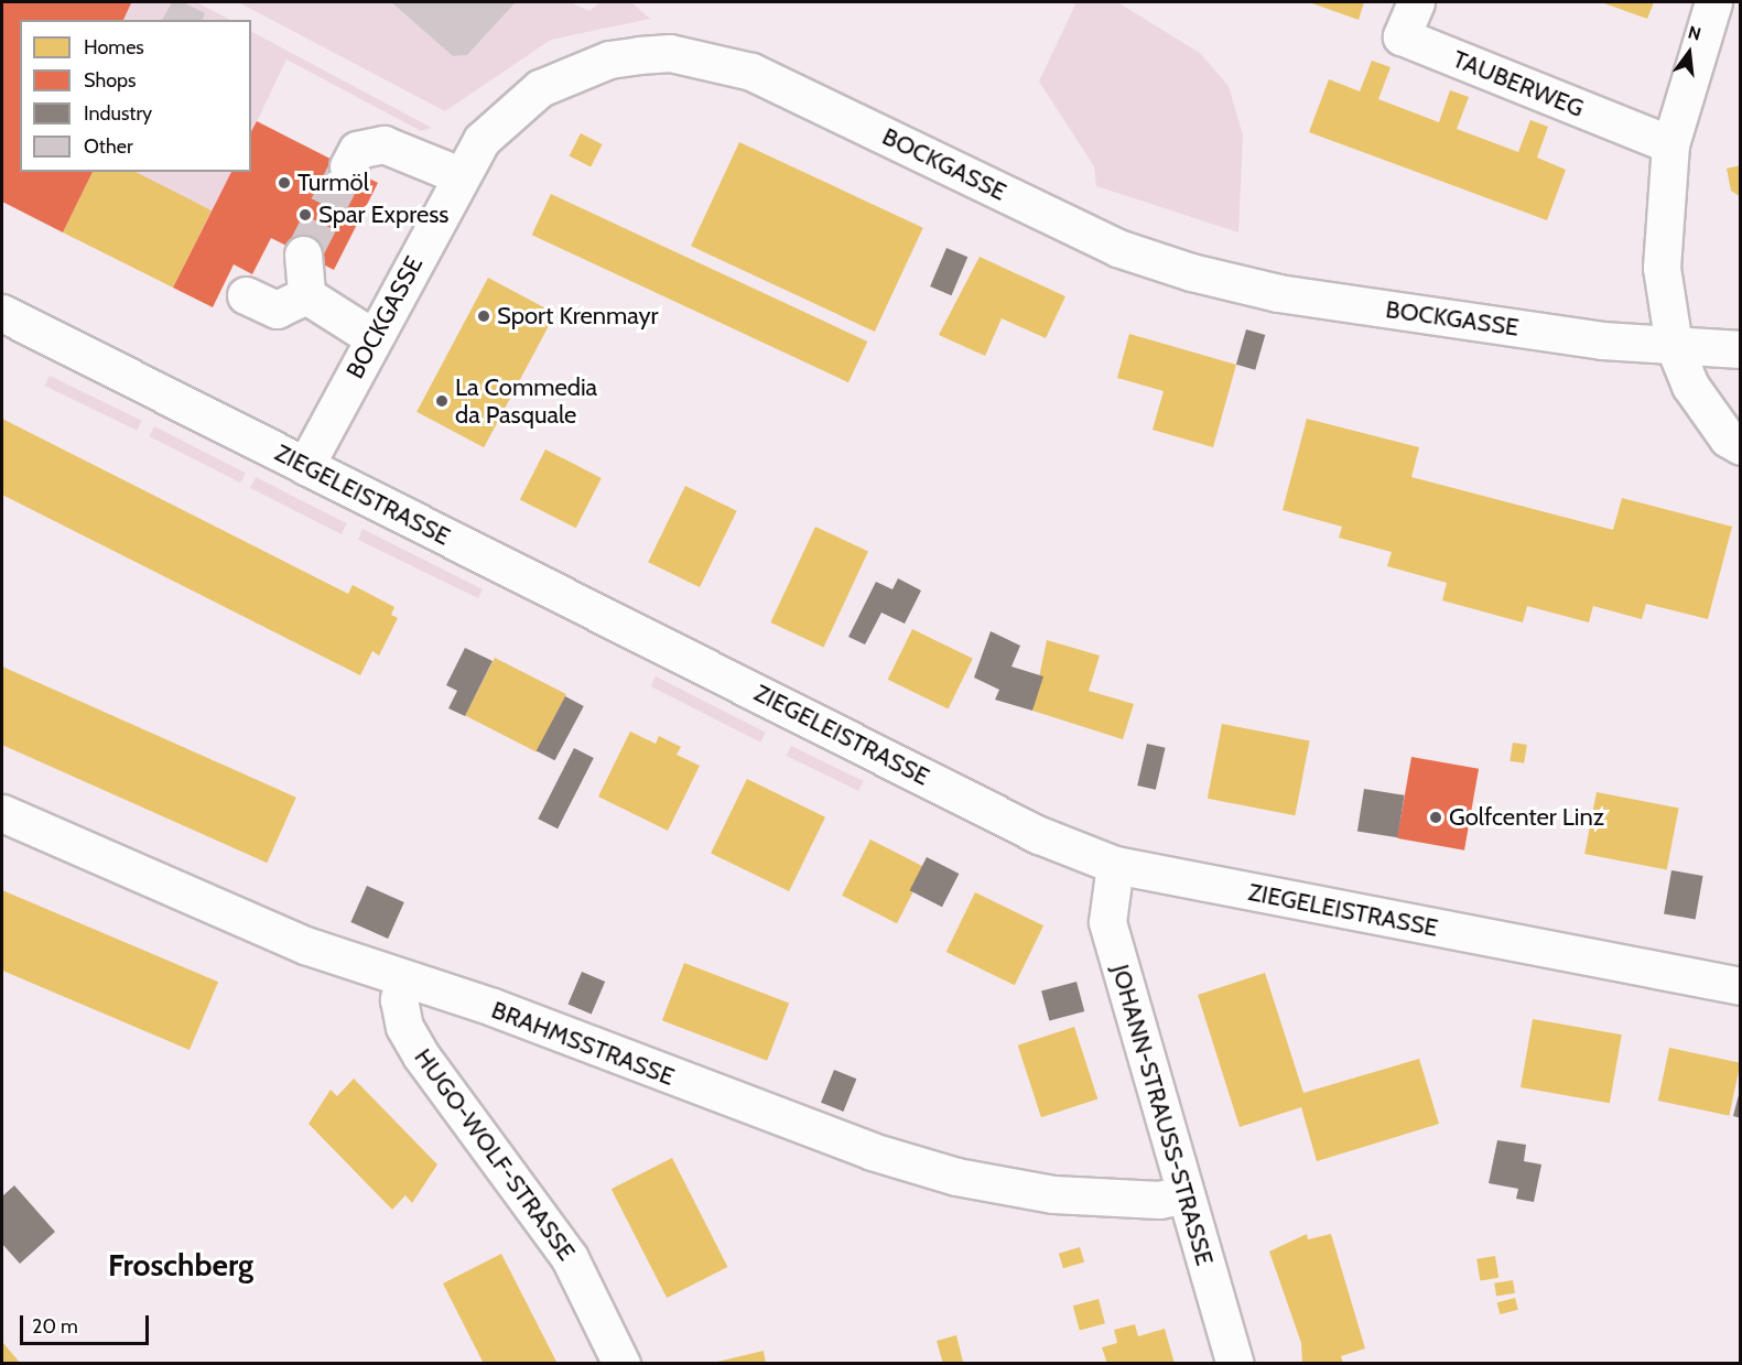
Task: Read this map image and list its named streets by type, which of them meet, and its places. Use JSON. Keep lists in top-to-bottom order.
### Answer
{
  "streets": {
    "street": [
      "TAUBERWEG",
      "BOCKGASSE",
      "ZIEGELEISTRASSE",
      "BRAHMSSTRASSE",
      "JOHANN-STRAUSS-STRASSE",
      "HUGO-WOLF-STRASSE"
    ]
  },
  "crossings": [
    ["BOCKGASSE", "ZIEGELEISTRASSE"],
    ["ZIEGELEISTRASSE", "JOHANN-STRAUSS-STRASSE"],
    ["BRAHMSSTRASSE", "JOHANN-STRAUSS-STRASSE"],
    ["BRAHMSSTRASSE", "HUGO-WOLF-STRASSE"]
  ],
  "districts": ["Froschberg"],
  "places": [
    "Turmöl",
    "Spar Express",
    "Sport Krenmayr",
    "La Commedia da Pasquale",
    "Golfcenter Linz"
  ],
  "legend": [
    "Homes",
    "Shops",
    "Industry",
    "Other"
  ],
  "scale_bar": "20 m",
  "north": "top"
}
